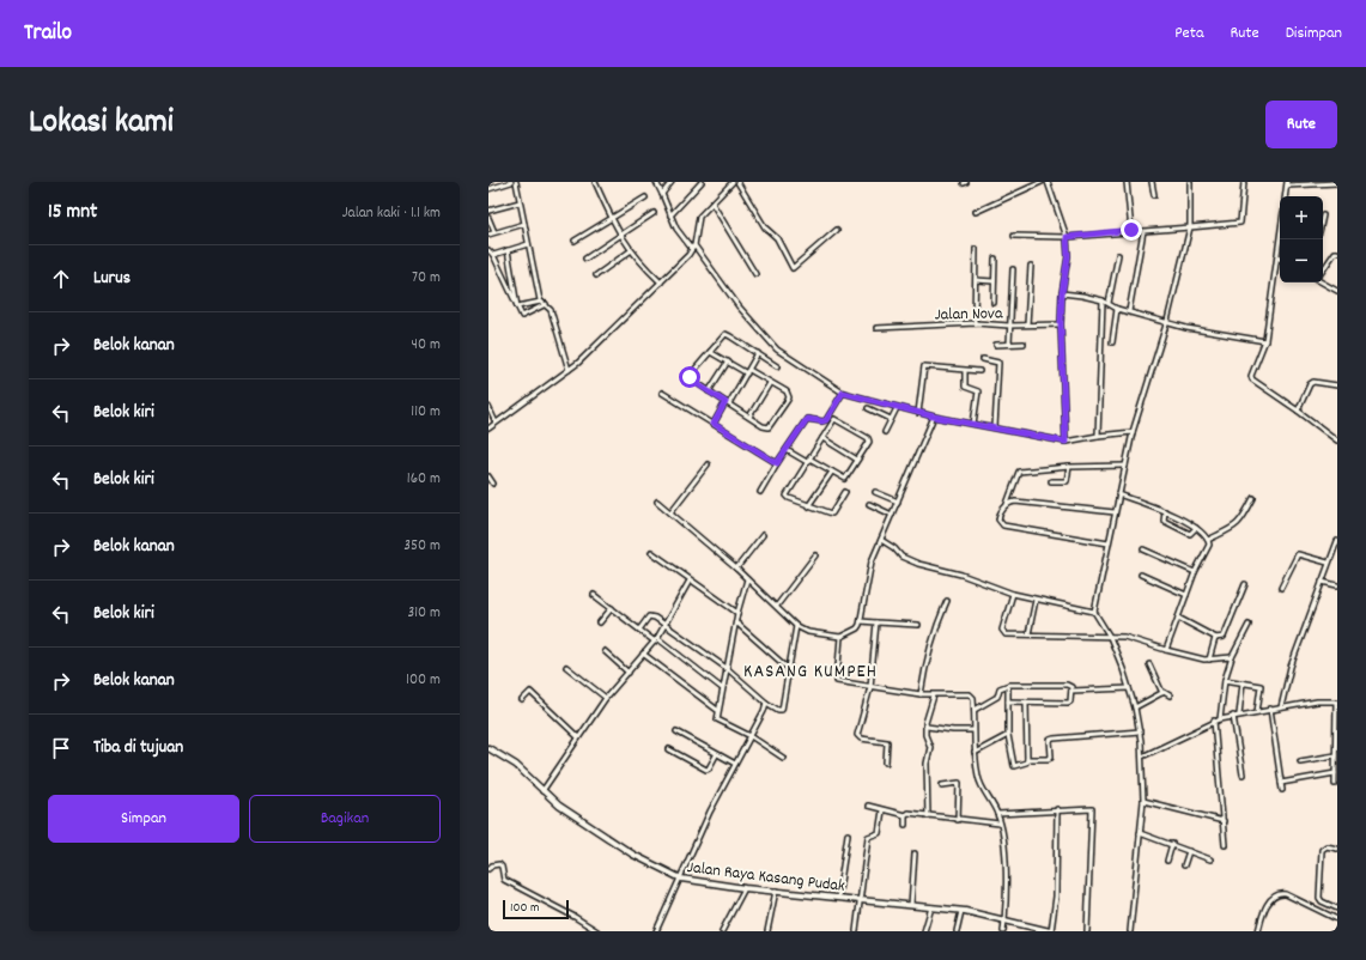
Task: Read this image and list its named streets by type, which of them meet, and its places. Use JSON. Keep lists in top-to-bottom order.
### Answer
{
  "streets": {
    "street": ["Jalan Nova", "Jalan Raya Kasang Pudak"]
  },
  "districts": ["KASANG KUMPEH"],
  "scale_bar": "100 m",
  "page": {
    "header": "Trailo",
    "nav": ["Peta", "Rute", "Disimpan"],
    "title": "Lokasi kami",
    "buttons": [
      "Rute",
      ["Simpan", "Bagikan"]
    ],
    "heading": ["15 mnt", "Jalan kaki · 1.1 km"],
    "map_buttons": ["+", "−"],
    "list": [
      ["Lurus", "70 m"],
      ["Belok kanan", "40 m"],
      ["Belok kiri", "110 m"],
      ["Belok kiri", "160 m"],
      ["Belok kanan", "350 m"],
      ["Belok kiri", "310 m"],
      ["Belok kanan", "100 m"],
      "Tiba di tujuan"
    ],
    "scale": "100 m"
  }
}
